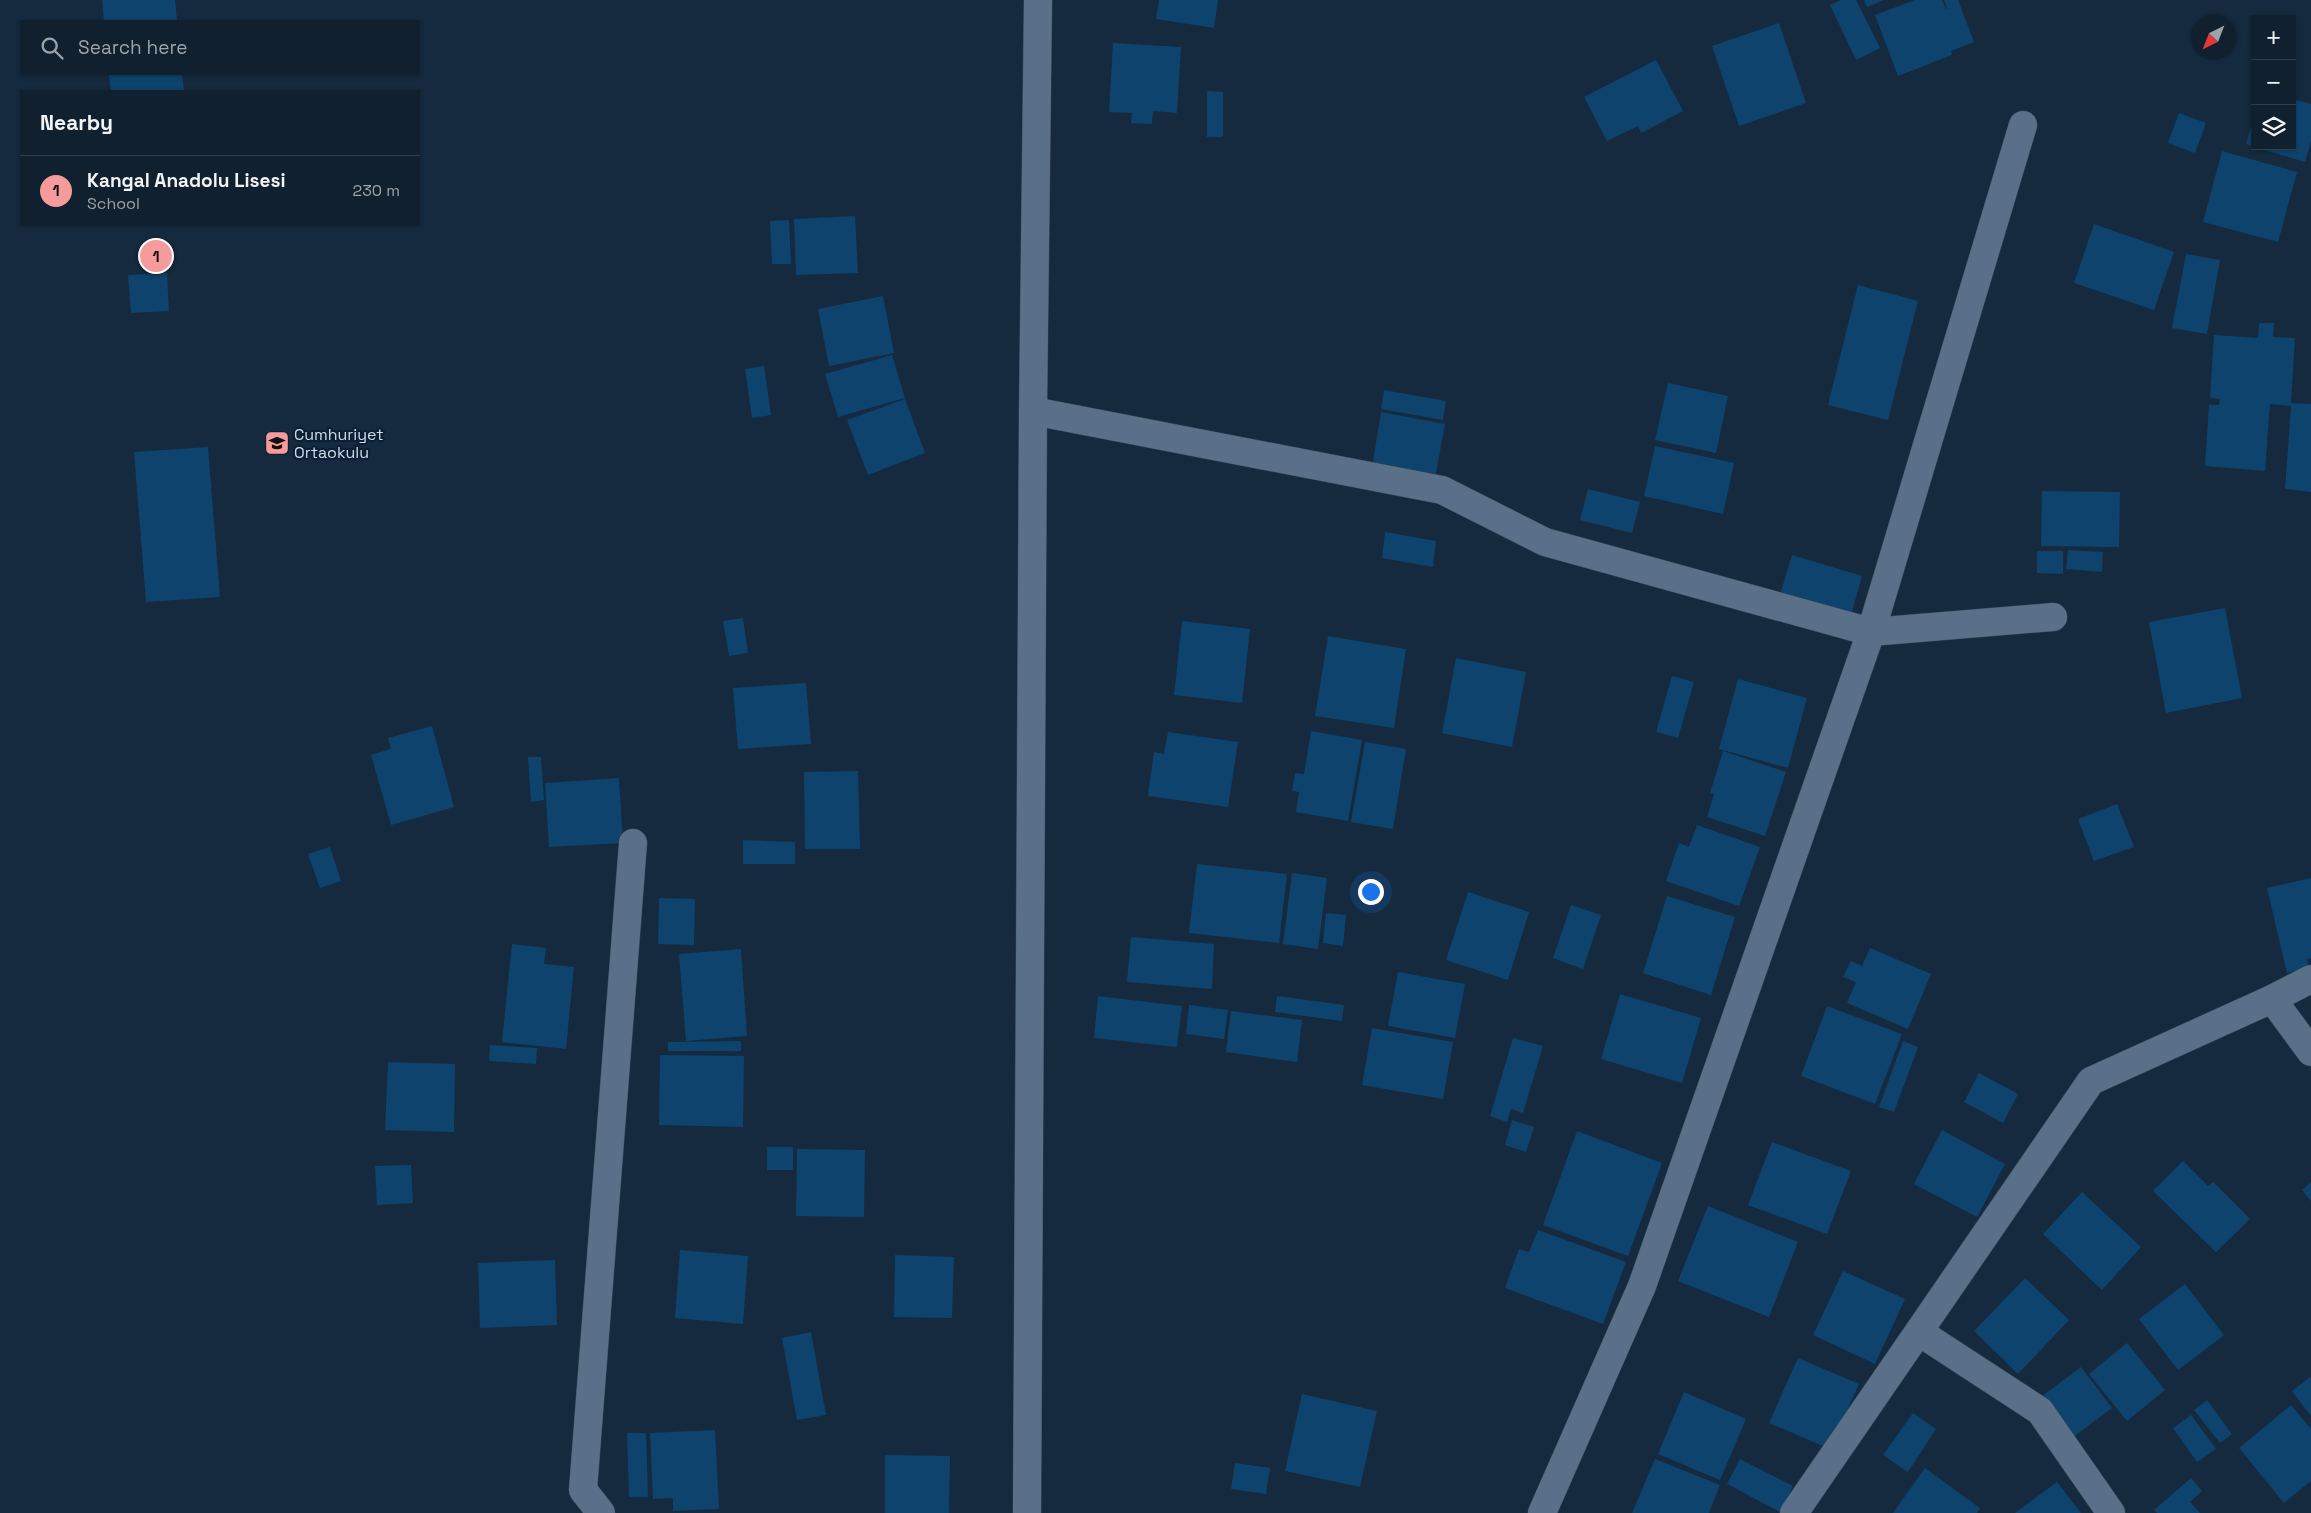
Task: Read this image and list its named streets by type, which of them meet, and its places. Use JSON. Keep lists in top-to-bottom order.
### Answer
{
  "places": {
    "school or university": ["Cumhuriyet Ortaokulu"]
  },
  "north": "bottom left",
  "page": {
    "map_buttons": ["+", "−"],
    "search": "Search here",
    "heading": "Nearby",
    "list": [
      {
        "mark": "1",
        "name": "Kangal Anadolu Lisesi",
        "note": "School",
        "value": "230 m"
      }
    ],
    "pins": "1"
  }
}
